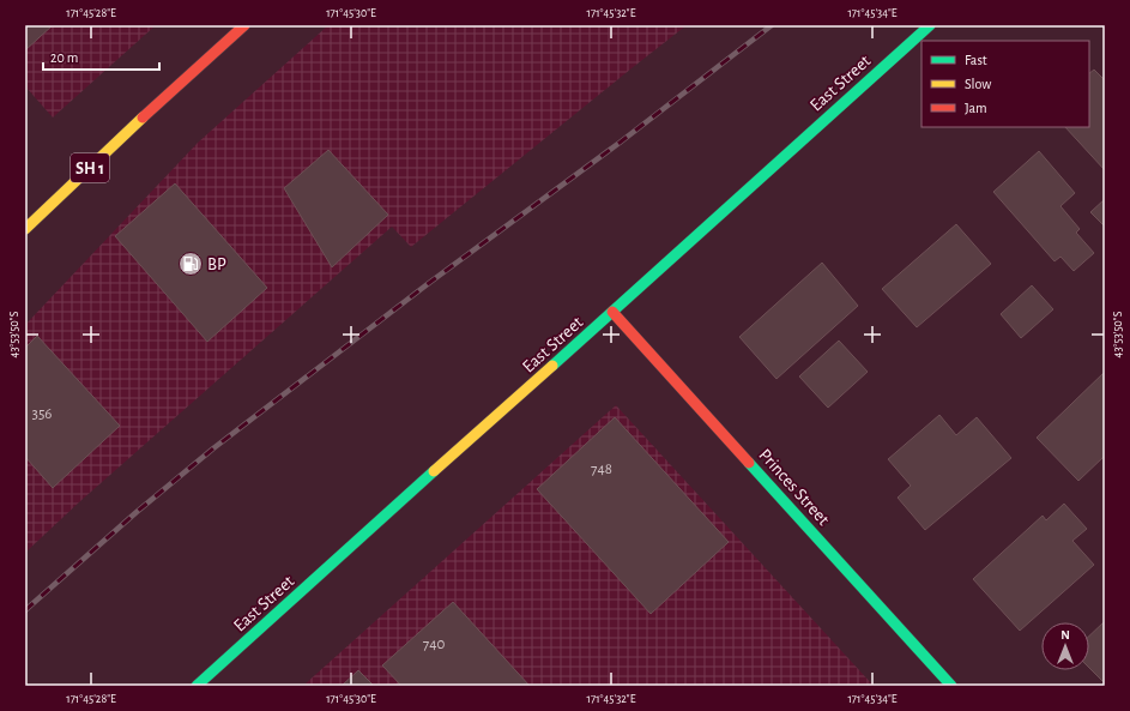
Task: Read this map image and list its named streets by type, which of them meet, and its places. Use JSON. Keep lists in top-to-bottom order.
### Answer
{
  "streets": {
    "main road": ["East Street", "SH 1", "Princes Street"]
  },
  "crossings": [
    ["East Street", "Princes Street"]
  ],
  "places": {
    "fuel station": ["BP"]
  },
  "house_numbers": ["356", "748", "740"],
  "legend": ["Fast", "Slow", "Jam"],
  "scale_bar": "20 m",
  "north": "top",
  "coordinates": [
    "171°45'28\"E",
    "171°45'30\"E",
    "171°45'32\"E",
    "171°45'34\"E",
    "43°53'50\"S"
  ]
}
